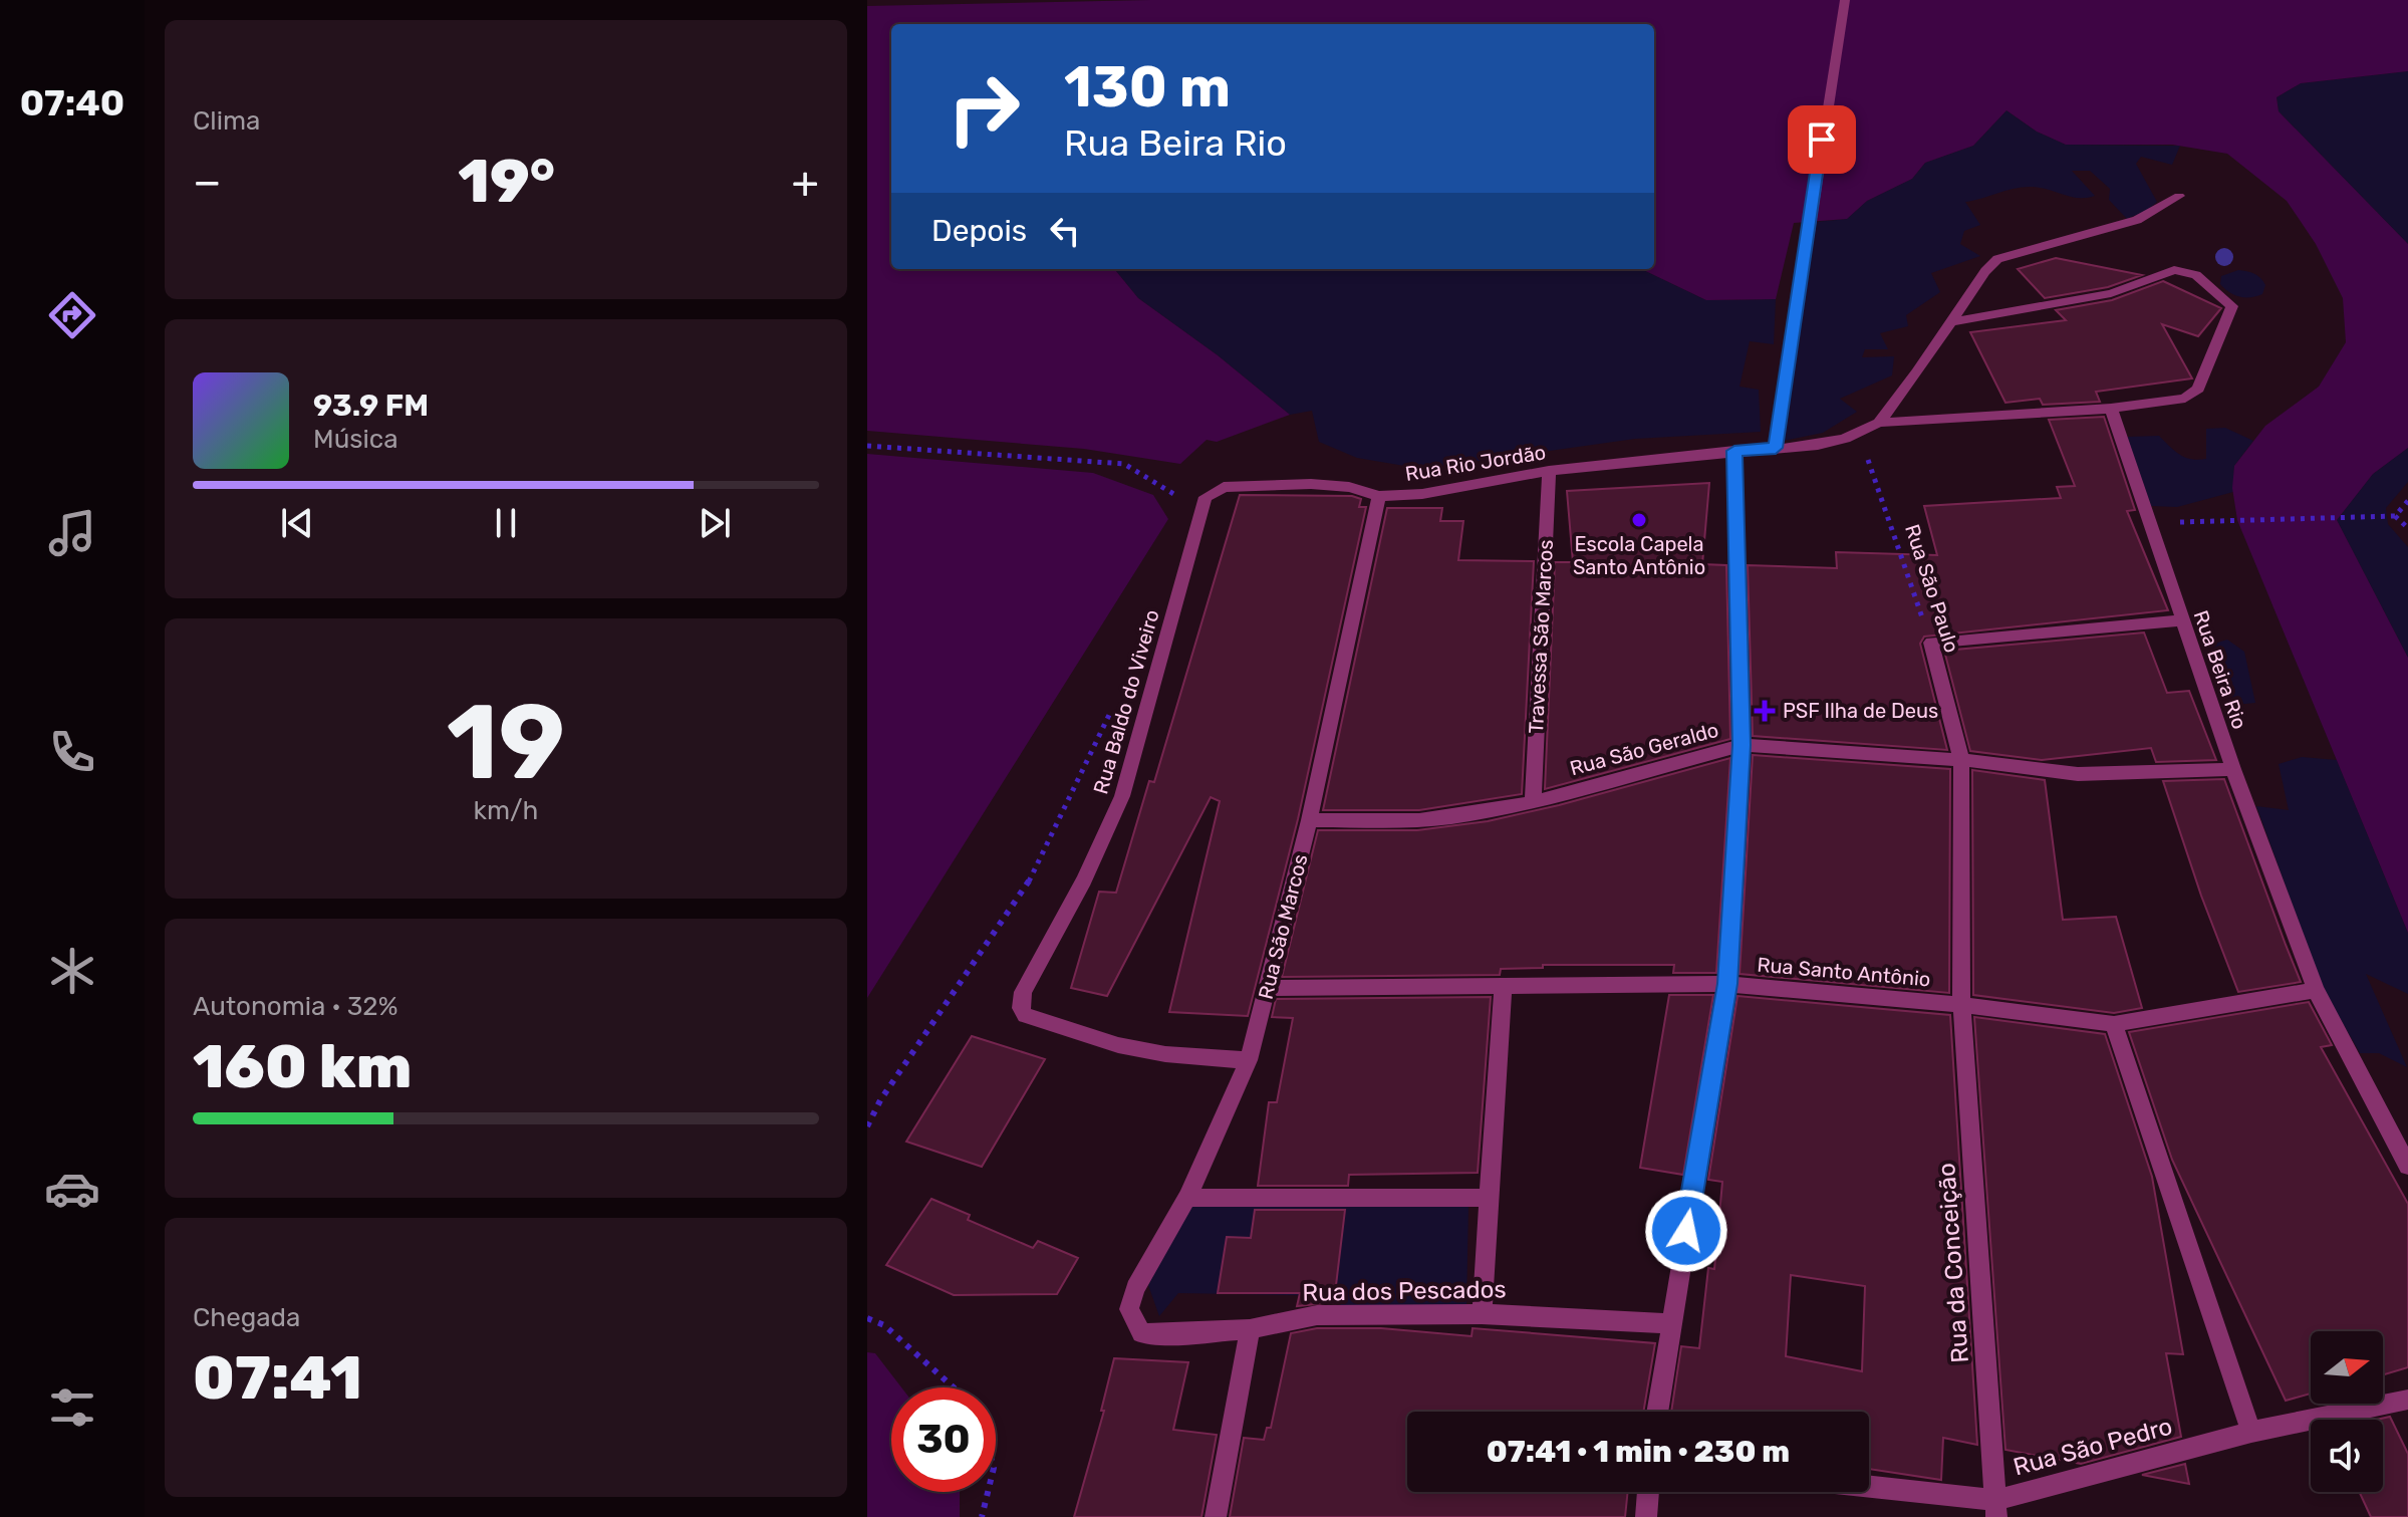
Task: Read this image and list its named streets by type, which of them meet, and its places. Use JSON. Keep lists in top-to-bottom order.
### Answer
{
  "streets": {
    "street": [
      "Rua Rio Jordão",
      "Rua São Paulo",
      "Travessa São Marcos",
      "Rua Beira Rio",
      "Rua Baldo do Viveiro",
      "Rua São Geraldo",
      "Rua São Marcos",
      "Rua Santo Antônio",
      "Rua da Conceição",
      "Rua dos Pescados",
      "Rua São Pedro"
    ]
  },
  "crossings": [
    ["Rua Rio Jordão", "Travessa São Marcos"],
    ["Rua Rio Jordão", "Rua Baldo do Viveiro"],
    ["Rua Rio Jordão", "Rua São Marcos"],
    ["Rua São Paulo", "Rua São Geraldo"],
    ["Rua São Paulo", "Rua Santo Antônio"],
    ["Rua São Paulo", "Rua da Conceição"],
    ["Travessa São Marcos", "Rua São Geraldo"],
    ["Rua Beira Rio", "Rua São Geraldo"],
    ["Rua Beira Rio", "Rua Santo Antônio"],
    ["Rua Baldo do Viveiro", "Rua São Marcos"],
    ["Rua São Geraldo", "Rua São Marcos"],
    ["Rua São Marcos", "Rua Santo Antônio"],
    ["Rua São Marcos", "Rua dos Pescados"],
    ["Rua Santo Antônio", "Rua da Conceição"],
    ["Rua da Conceição", "Rua São Pedro"]
  ],
  "places": {
    "other": ["Escola Capela Santo Antônio"],
    "health": ["PSF Ilha de Deus"]
  },
  "north": "right",
  "page": {
    "tabs": "07:40",
    "tile": [
      "Clima",
      ["19", "km/h"],
      ["Autonomia · 32%", "160 km"],
      ["Chegada", "07:41"]
    ],
    "turn": ["130 m", "Rua Beira Rio"],
    "heat": ["−", "19°", "+"],
    "then": "Depois",
    "song": ["93.9 FM", "Música"],
    "limit": "30",
    "trip": "07:41 · 1 min · 230 m"
  }
}
